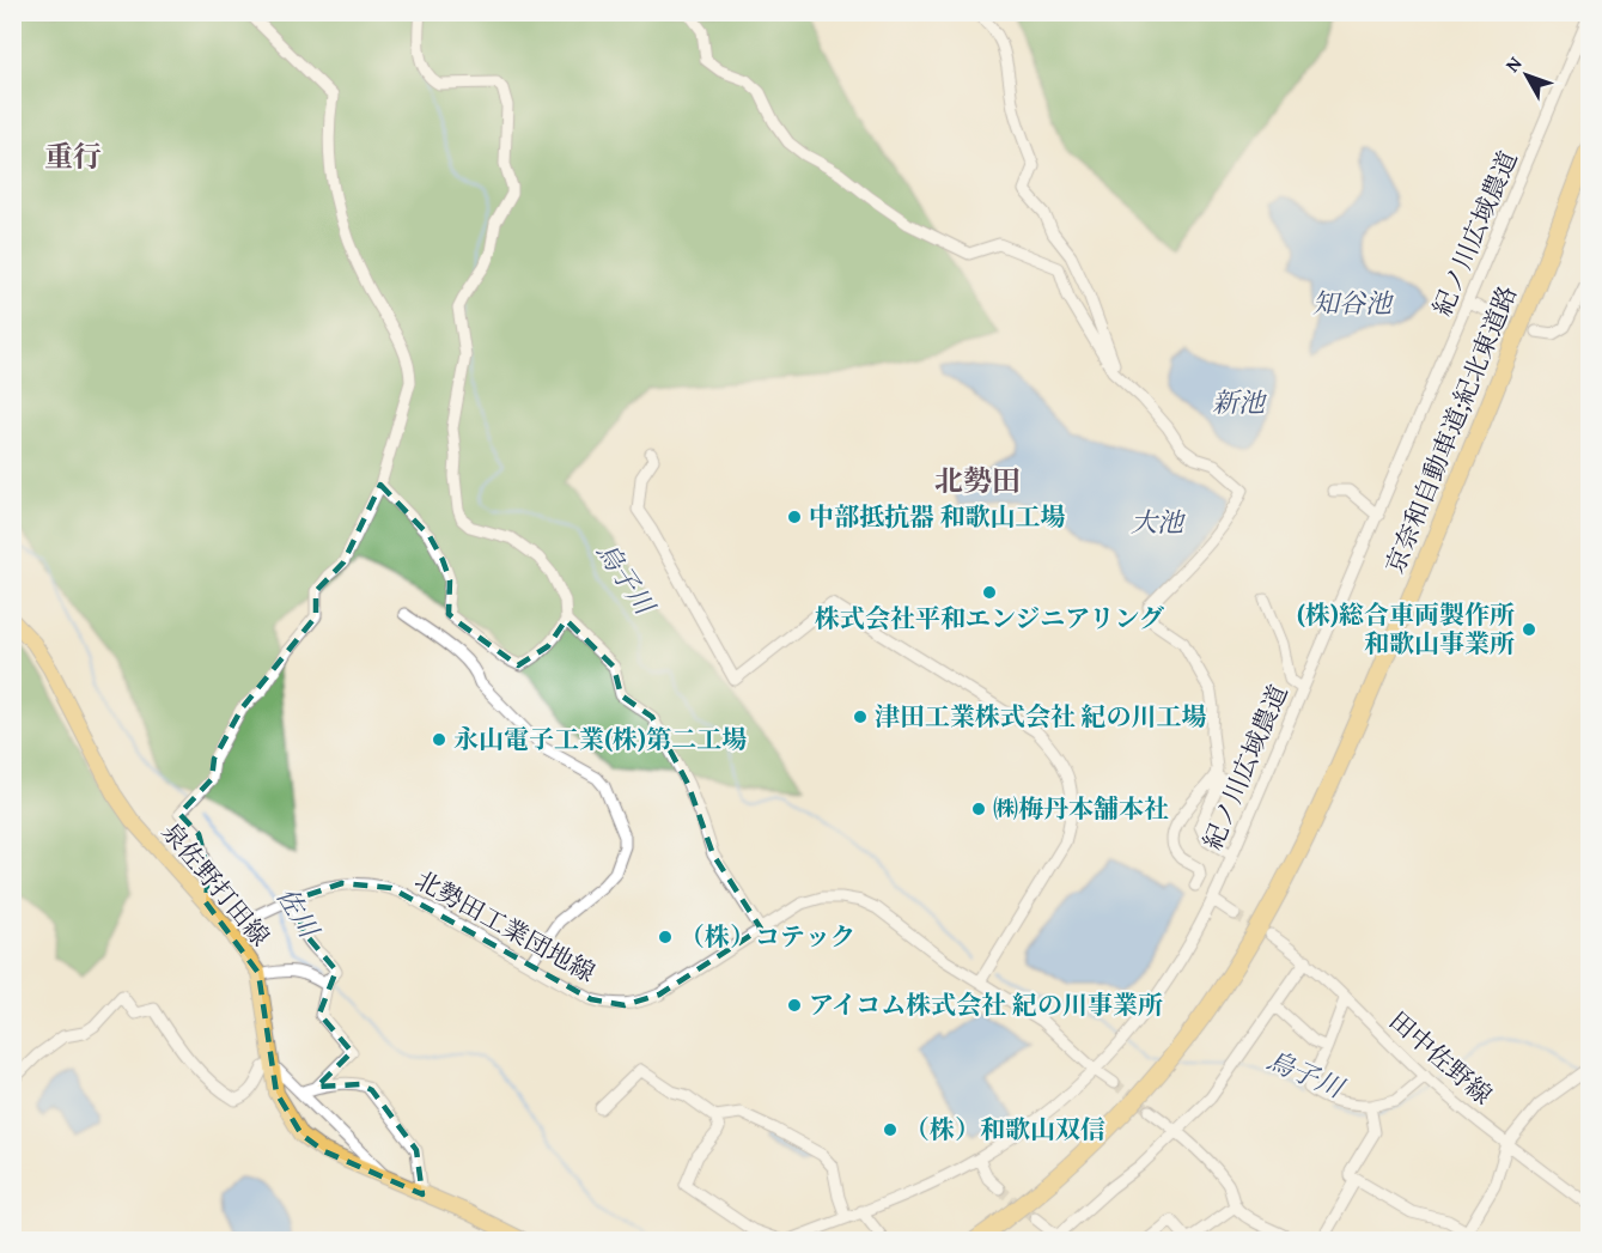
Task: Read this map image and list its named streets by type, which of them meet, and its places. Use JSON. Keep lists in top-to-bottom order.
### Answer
{
  "streets": {
    "highway": ["京奈和自動車道;紀北東道路"],
    "main road": ["泉佐野打田線"],
    "street": ["紀ノ川広域農道", "北勢田工業団地線", "田中佐野線"]
  },
  "crossings": [
    ["紀ノ川広域農道", "北勢田工業団地線"],
    ["泉佐野打田線", "北勢田工業団地線"]
  ],
  "districts": ["重行", "北勢田"],
  "water": [
    "知谷池",
    "新池",
    "大池",
    "烏子川",
    "佐川"
  ],
  "places": [
    "中部抵抗器 和歌山工場",
    "株式会社平和エンジニアリング",
    "(株)総合車両製作所 和歌山事業所",
    "津田工業株式会社 紀の川工場",
    "永山電子工業(株)第二工場",
    "㈱梅丹本舗本社",
    "（株）コテック",
    "アイコム株式会社 紀の川事業所",
    "（株）和歌山双信"
  ],
  "north": "top left"
}
